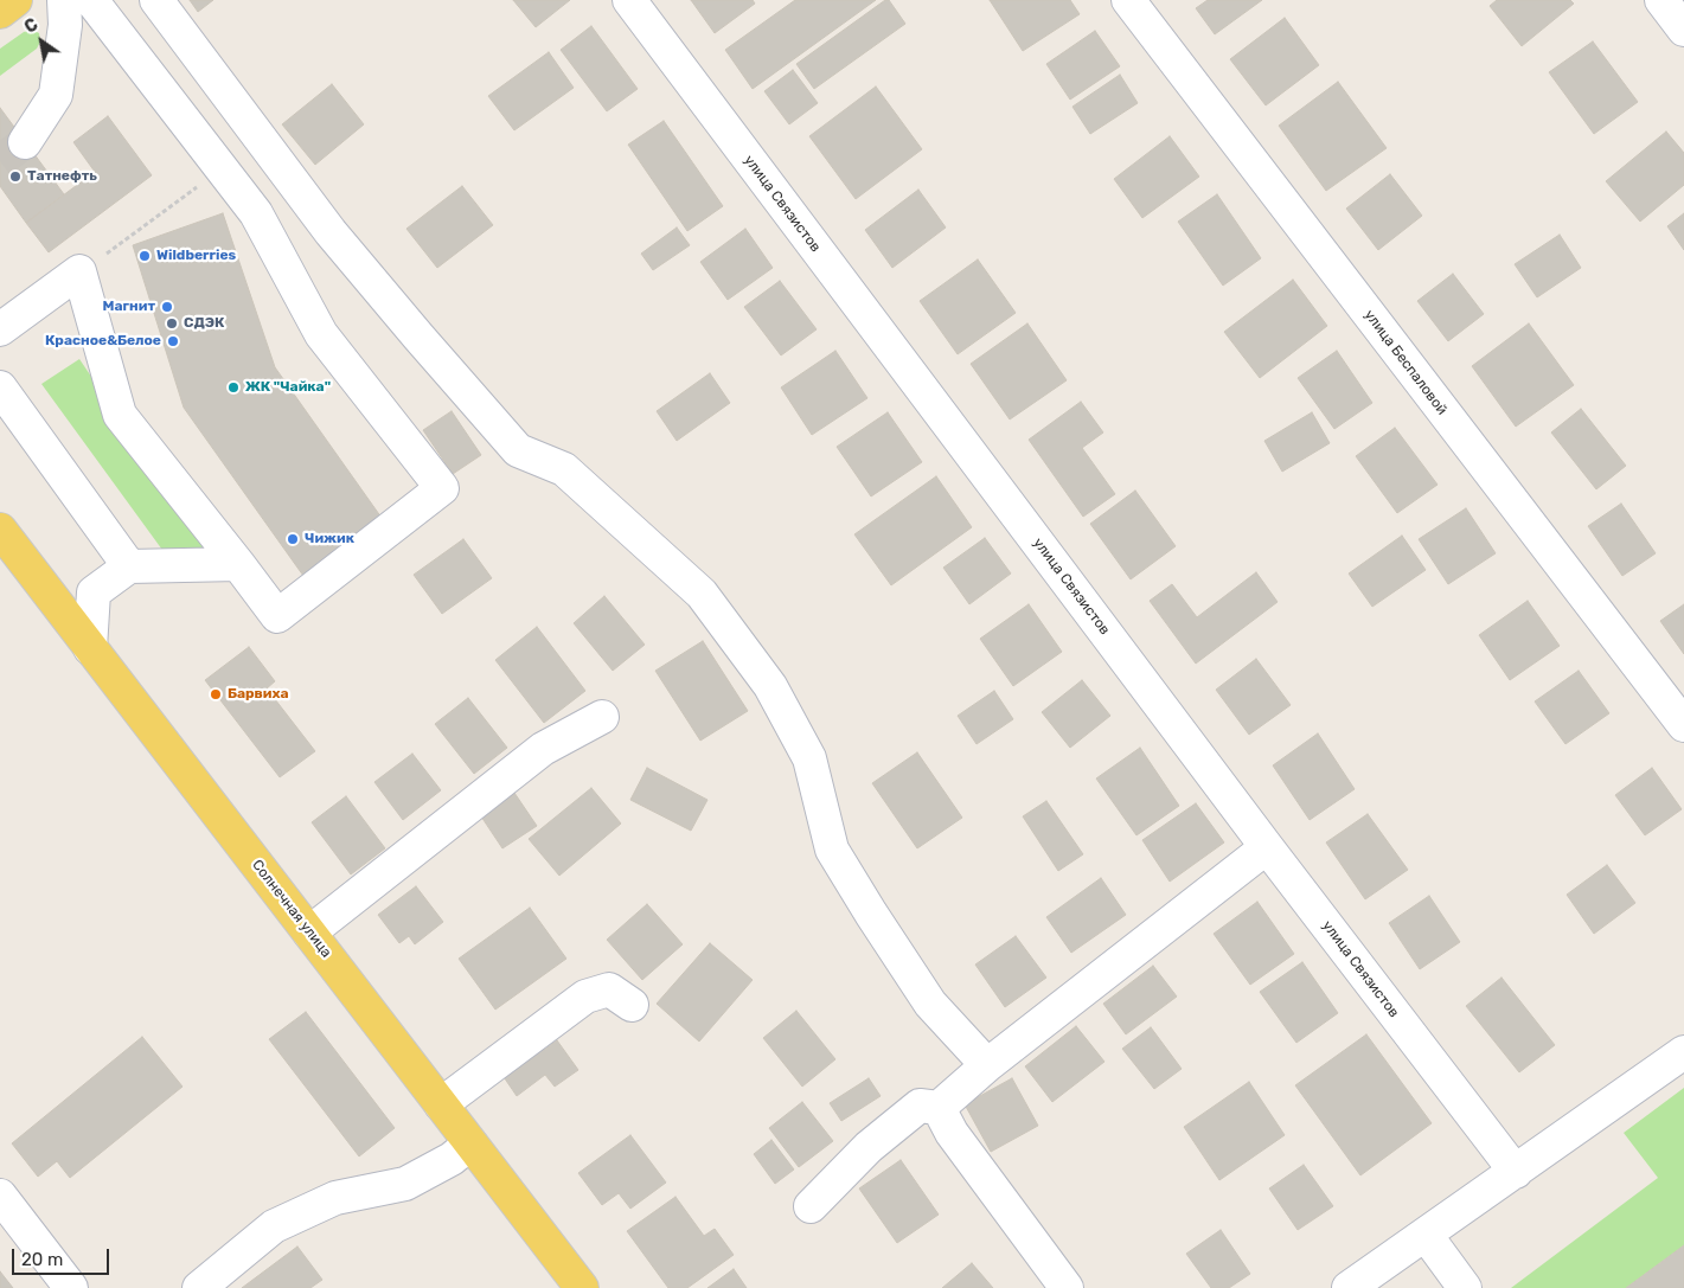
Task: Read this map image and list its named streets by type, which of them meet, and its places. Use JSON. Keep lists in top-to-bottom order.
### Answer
{
  "streets": {
    "main road": ["Солнечная улица"],
    "street": ["улица Связистов", "улица Беспаловой"]
  },
  "places": [
    "Татнефть",
    "Wildberries",
    "Магнит",
    "СДЭК",
    "Красное&Белое",
    "ЖК \"Чайка\"",
    "Чижик",
    "Барвиха"
  ],
  "scale_bar": "20 m",
  "north": "top left"
}
